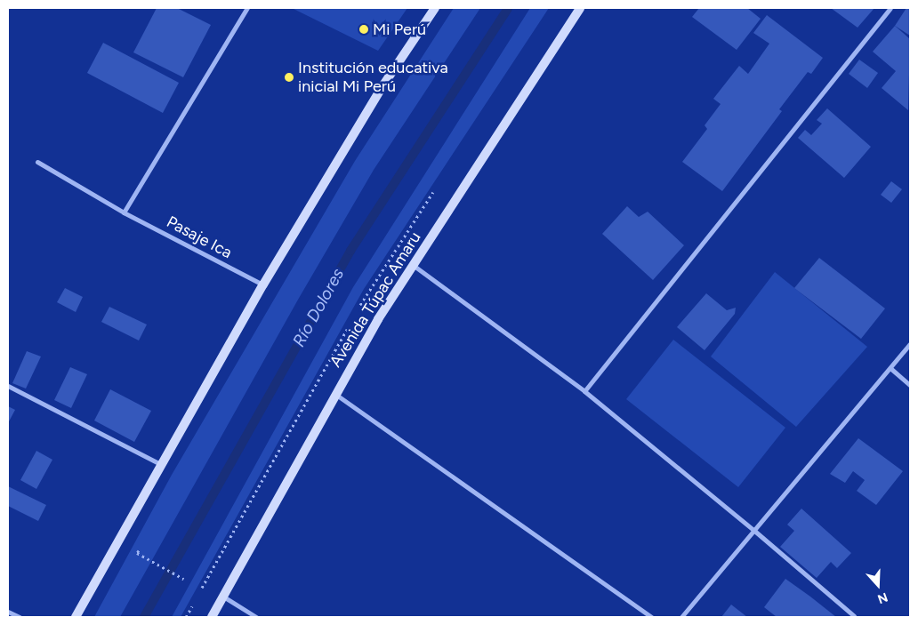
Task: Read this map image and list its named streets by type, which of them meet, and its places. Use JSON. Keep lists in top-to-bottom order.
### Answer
{
  "streets": {
    "street": ["Pasaje Ica", "Avenida Túpac Amaru"]
  },
  "water": ["Río Dolores"],
  "places": ["Mi Perú", "Institución educativa inicial Mi Perú"],
  "north": "bottom"
}
